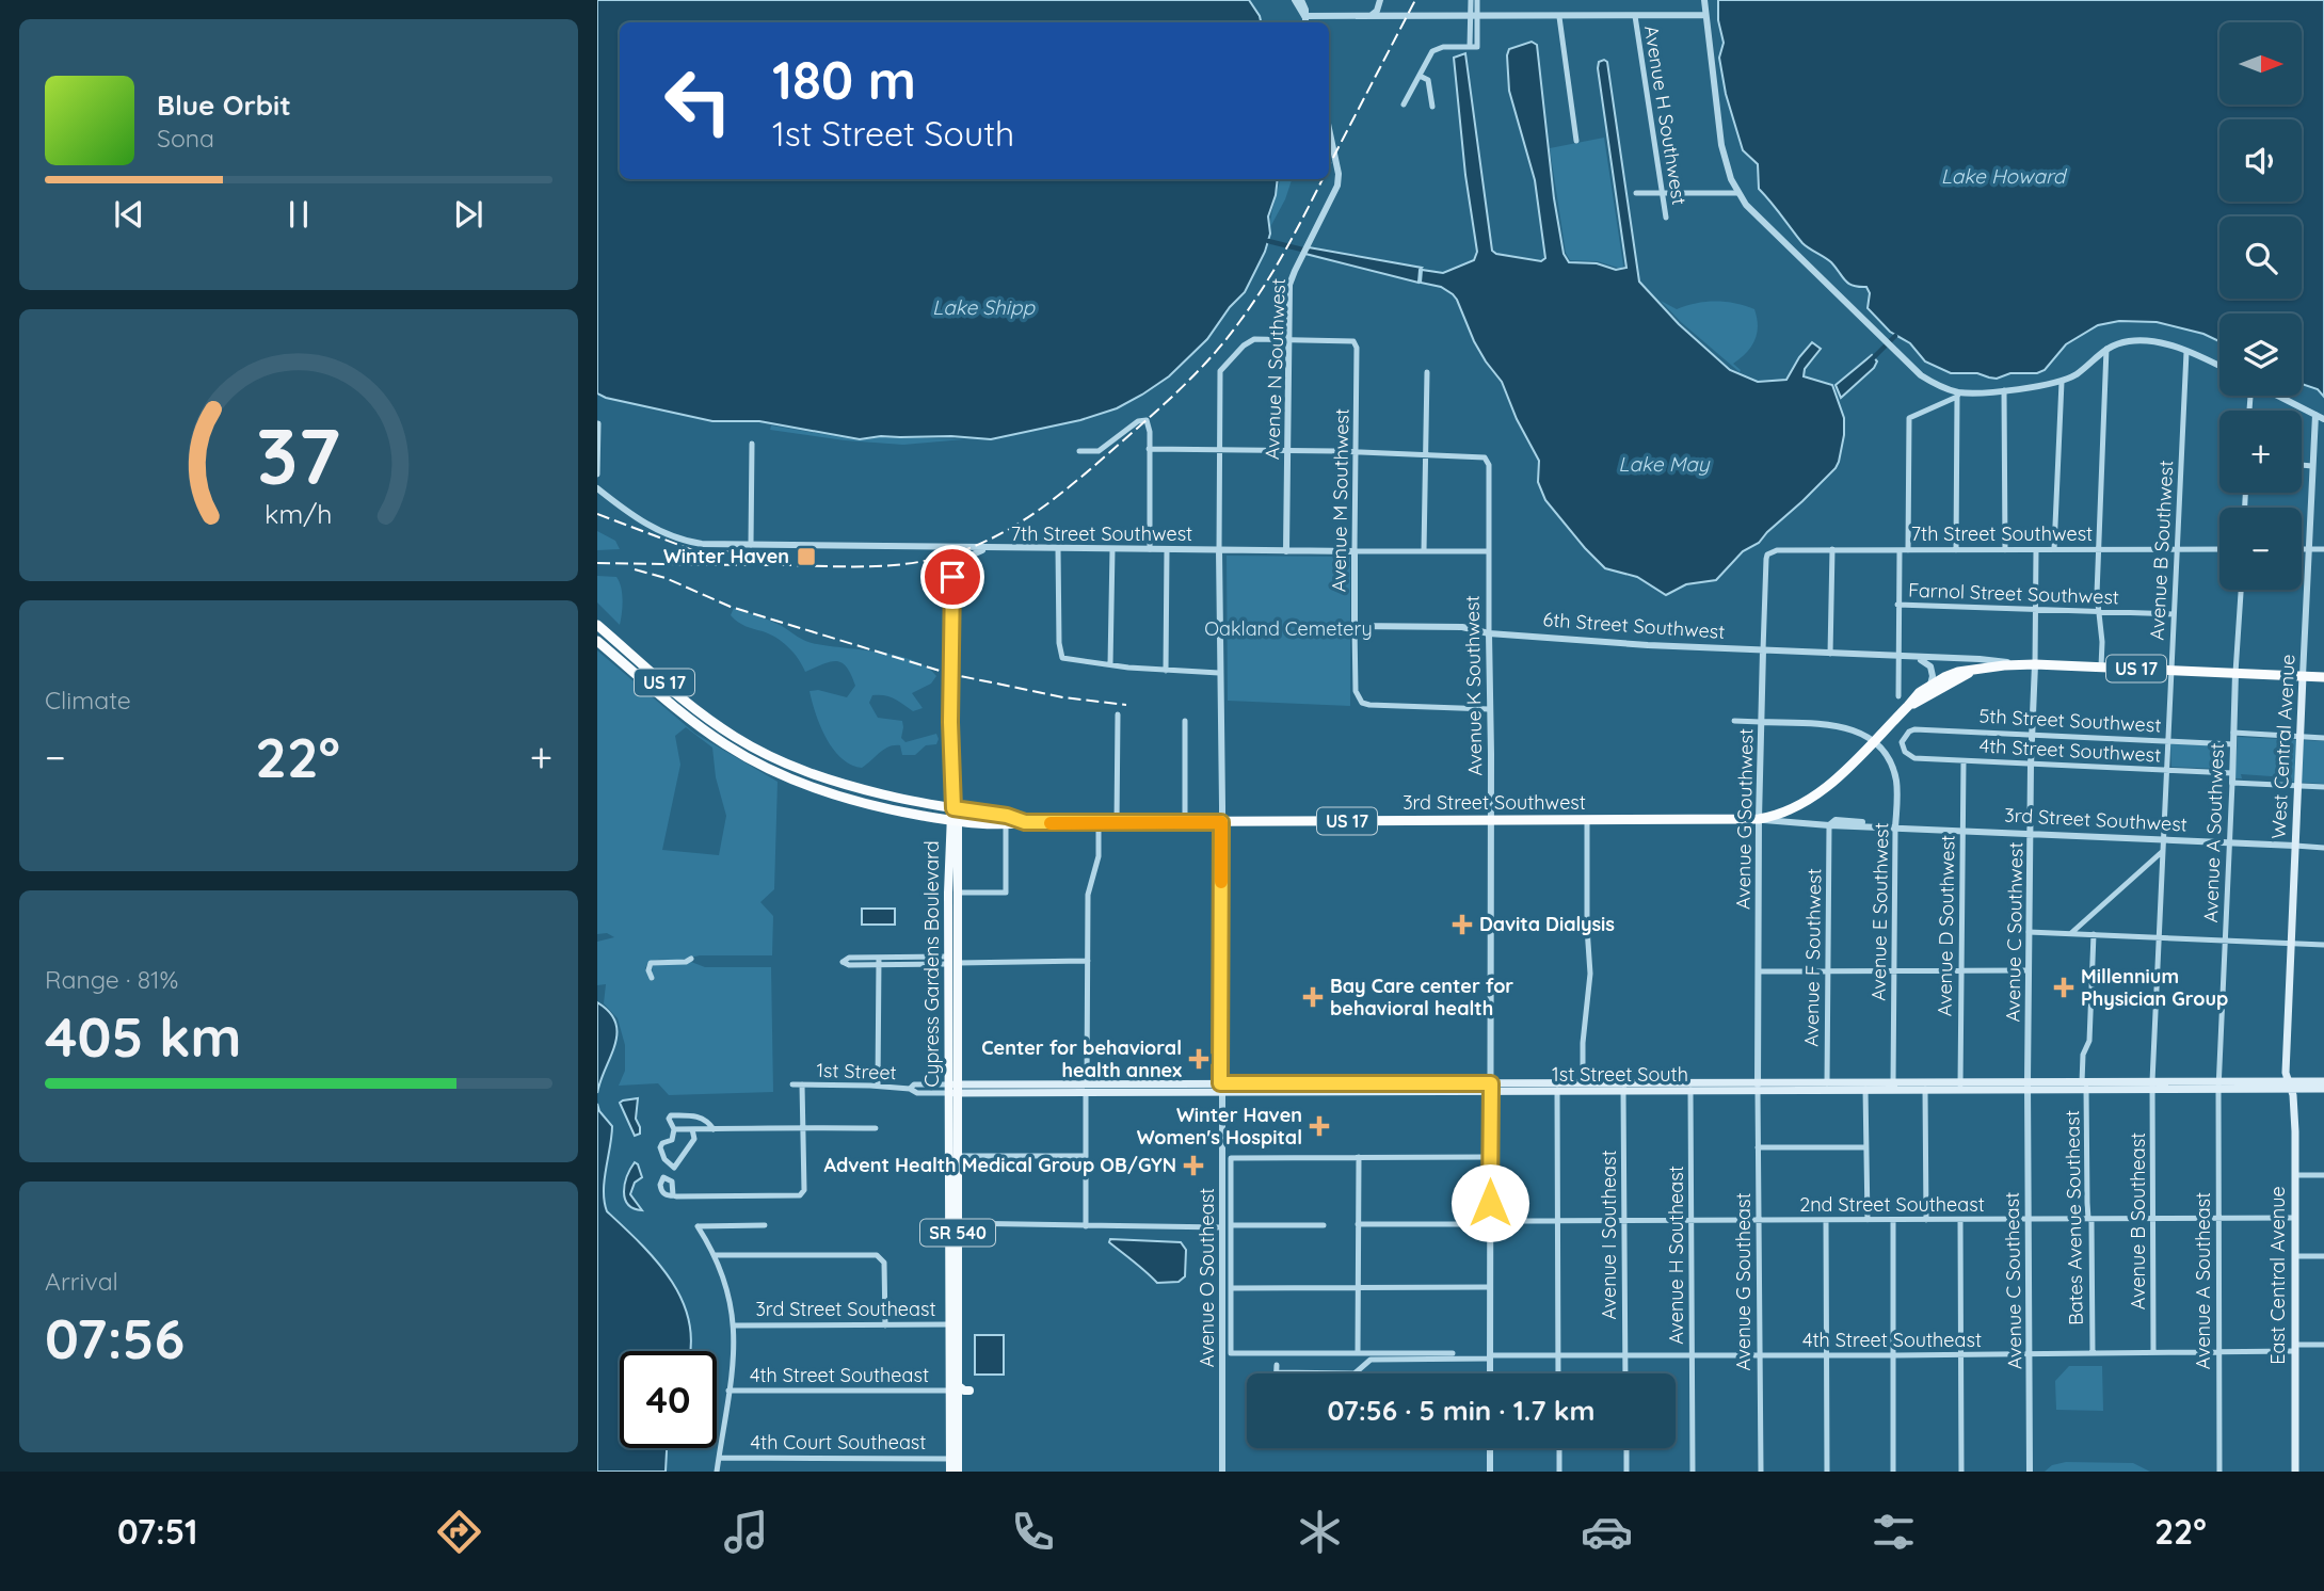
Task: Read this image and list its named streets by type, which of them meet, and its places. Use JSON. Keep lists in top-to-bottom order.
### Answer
{
  "streets": {
    "highway": ["6th Street Southwest", "US 17", "3rd Street Southwest"],
    "main road": [
      "West Central Avenue",
      "Cypress Gardens Boulevard",
      "1st Street South",
      "SR 540",
      "East Central Avenue"
    ],
    "street": [
      "Avenue H Southwest",
      "Avenue N Southwest",
      "Avenue M Southwest",
      "7th Street Southwest",
      "Avenue B Southwest",
      "Farnol Street Southwest",
      "Avenue K Southwest",
      "5th Street Southwest",
      "4th Street Southwest",
      "Avenue G Southwest",
      "Avenue A Southwest",
      "Avenue E Southwest",
      "Avenue D Southwest",
      "Avenue C Southwest",
      "Avenue F Southwest",
      "1st Street",
      "2nd Street Southeast",
      "Bates Avenue Southeast",
      "Avenue B Southeast",
      "Avenue I Southeast",
      "Avenue H Southeast",
      "Avenue O Southeast",
      "Avenue C Southeast",
      "Avenue A Southeast",
      "Avenue G Southeast",
      "3rd Street Southeast",
      "4th Street Southeast",
      "4th Court Southeast"
    ]
  },
  "crossings": [
    ["Avenue N Southwest", "Avenue M Southwest"],
    ["Avenue N Southwest", "7th Street Southwest"],
    ["Avenue M Southwest", "7th Street Southwest"],
    ["Avenue M Southwest", "6th Street Southwest"],
    ["Avenue M Southwest", "Avenue K Southwest"],
    ["7th Street Southwest", "Avenue B Southwest"],
    ["7th Street Southwest", "Avenue K Southwest"],
    ["7th Street Southwest", "Avenue G Southwest"],
    ["7th Street Southwest", "Avenue C Southwest"],
    ["7th Street Southwest", "Avenue O Southeast"],
    ["Avenue B Southwest", "Farnol Street Southwest"],
    ["Avenue B Southwest", "6th Street Southwest"],
    ["Avenue B Southwest", "5th Street Southwest"],
    ["Avenue B Southwest", "4th Street Southwest"],
    ["Avenue B Southwest", "3rd Street Southwest"],
    ["Farnol Street Southwest", "Avenue C Southwest"],
    ["6th Street Southwest", "US 17"],
    ["6th Street Southwest", "Avenue K Southwest"],
    ["6th Street Southwest", "West Central Avenue"],
    ["6th Street Southwest", "Avenue G Southwest"],
    ["6th Street Southwest", "Avenue A Southwest"],
    ["6th Street Southwest", "Avenue C Southwest"],
    ["US 17", "West Central Avenue"],
    ["US 17", "3rd Street Southwest"],
    ["US 17", "Avenue G Southwest"],
    ["US 17", "Avenue E Southwest"],
    ["US 17", "Cypress Gardens Boulevard"],
    ["Avenue K Southwest", "3rd Street Southwest"],
    ["Avenue K Southwest", "1st Street South"],
    ["Avenue K Southwest", "2nd Street Southeast"],
    ["Avenue K Southwest", "4th Street Southeast"],
    ["5th Street Southwest", "4th Street Southwest"],
    ["5th Street Southwest", "Avenue A Southwest"],
    ["5th Street Southwest", "Avenue C Southwest"],
    ["West Central Avenue", "3rd Street Southwest"],
    ["West Central Avenue", "1st Street South"],
    ["West Central Avenue", "East Central Avenue"],
    ["4th Street Southwest", "Avenue A Southwest"],
    ["4th Street Southwest", "Avenue D Southwest"],
    ["4th Street Southwest", "Avenue C Southwest"],
    ["3rd Street Southwest", "Avenue G Southwest"],
    ["3rd Street Southwest", "Avenue A Southwest"],
    ["3rd Street Southwest", "Avenue E Southwest"],
    ["3rd Street Southwest", "Avenue D Southwest"],
    ["3rd Street Southwest", "Avenue C Southwest"],
    ["3rd Street Southwest", "Avenue F Southwest"],
    ["3rd Street Southwest", "Cypress Gardens Boulevard"],
    ["3rd Street Southwest", "Avenue O Southeast"],
    ["Avenue G Southwest", "1st Street South"],
    ["Avenue G Southwest", "Avenue G Southeast"],
    ["Avenue A Southwest", "1st Street South"],
    ["Avenue A Southwest", "Avenue A Southeast"],
    ["Avenue E Southwest", "1st Street South"],
    ["Avenue D Southwest", "1st Street South"],
    ["Avenue C Southwest", "1st Street South"],
    ["Avenue C Southwest", "Avenue C Southeast"],
    ["Avenue F Southwest", "1st Street South"],
    ["Cypress Gardens Boulevard", "1st Street"],
    ["Cypress Gardens Boulevard", "1st Street South"],
    ["Cypress Gardens Boulevard", "3rd Street Southeast"],
    ["Cypress Gardens Boulevard", "4th Street Southeast"],
    ["Cypress Gardens Boulevard", "4th Court Southeast"],
    ["1st Street", "1st Street South"],
    ["1st Street South", "Bates Avenue Southeast"],
    ["1st Street South", "Avenue B Southeast"],
    ["1st Street South", "Avenue I Southeast"],
    ["1st Street South", "Avenue H Southeast"],
    ["1st Street South", "East Central Avenue"],
    ["1st Street South", "Avenue O Southeast"],
    ["1st Street South", "Avenue C Southeast"],
    ["1st Street South", "Avenue A Southeast"],
    ["1st Street South", "Avenue G Southeast"],
    ["2nd Street Southeast", "Bates Avenue Southeast"],
    ["2nd Street Southeast", "Avenue B Southeast"],
    ["2nd Street Southeast", "Avenue I Southeast"],
    ["2nd Street Southeast", "Avenue H Southeast"],
    ["2nd Street Southeast", "East Central Avenue"],
    ["2nd Street Southeast", "Avenue C Southeast"],
    ["2nd Street Southeast", "Avenue A Southeast"],
    ["2nd Street Southeast", "Avenue G Southeast"],
    ["Bates Avenue Southeast", "4th Street Southeast"],
    ["Avenue B Southeast", "4th Street Southeast"],
    ["Avenue I Southeast", "4th Street Southeast"],
    ["Avenue H Southeast", "4th Street Southeast"],
    ["East Central Avenue", "4th Street Southeast"],
    ["Avenue C Southeast", "4th Street Southeast"],
    ["Avenue A Southeast", "4th Street Southeast"],
    ["Avenue G Southeast", "4th Street Southeast"]
  ],
  "water": ["Lake Howard", "Lake Shipp", "Lake May"],
  "parks": ["Oakland Cemetery"],
  "places": {
    "transit": ["Winter Haven"],
    "health": [
      "Davita Dialysis",
      "Millennium Physician Group",
      "Bay Care center for behavioral health",
      "Center for behavioral health annex",
      "Winter Haven Women's Hospital",
      "Advent Health Medical Group OB/GYN"
    ]
  },
  "north": "right",
  "page": {
    "map_buttons": ["+", "−"],
    "turn": ["180 m", "1st Street South"],
    "song": ["Blue Orbit", "Sona"],
    "tile": [
      "Climate",
      ["Range · 81%", "405 km"],
      ["Arrival", "07:56"]
    ],
    "heat": ["−", "22°", "+"],
    "limit": "40",
    "trip": "07:56 · 5 min · 1.7 km",
    "tabs": ["07:51", "22°"],
    "gauge": ["37", "km/h"]
  }
}
